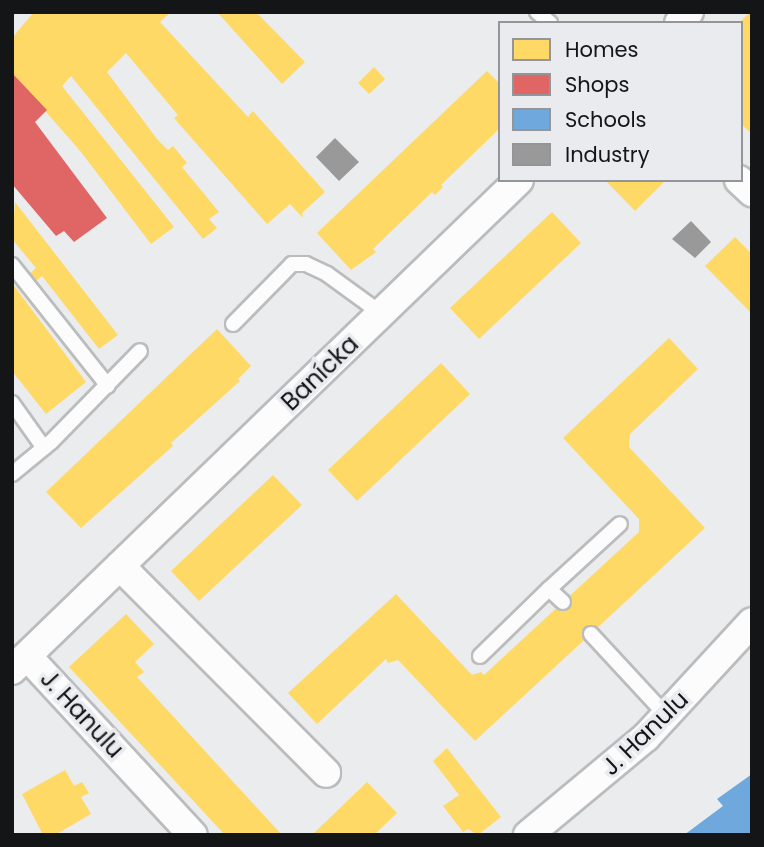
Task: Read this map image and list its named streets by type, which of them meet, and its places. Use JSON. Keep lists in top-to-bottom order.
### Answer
{
  "streets": {
    "street": ["Banícka", "J. Hanulu"]
  },
  "crossings": [
    ["Banícka", "J. Hanulu"]
  ],
  "legend": [
    "Homes",
    "Shops",
    "Schools",
    "Industry"
  ]
}
